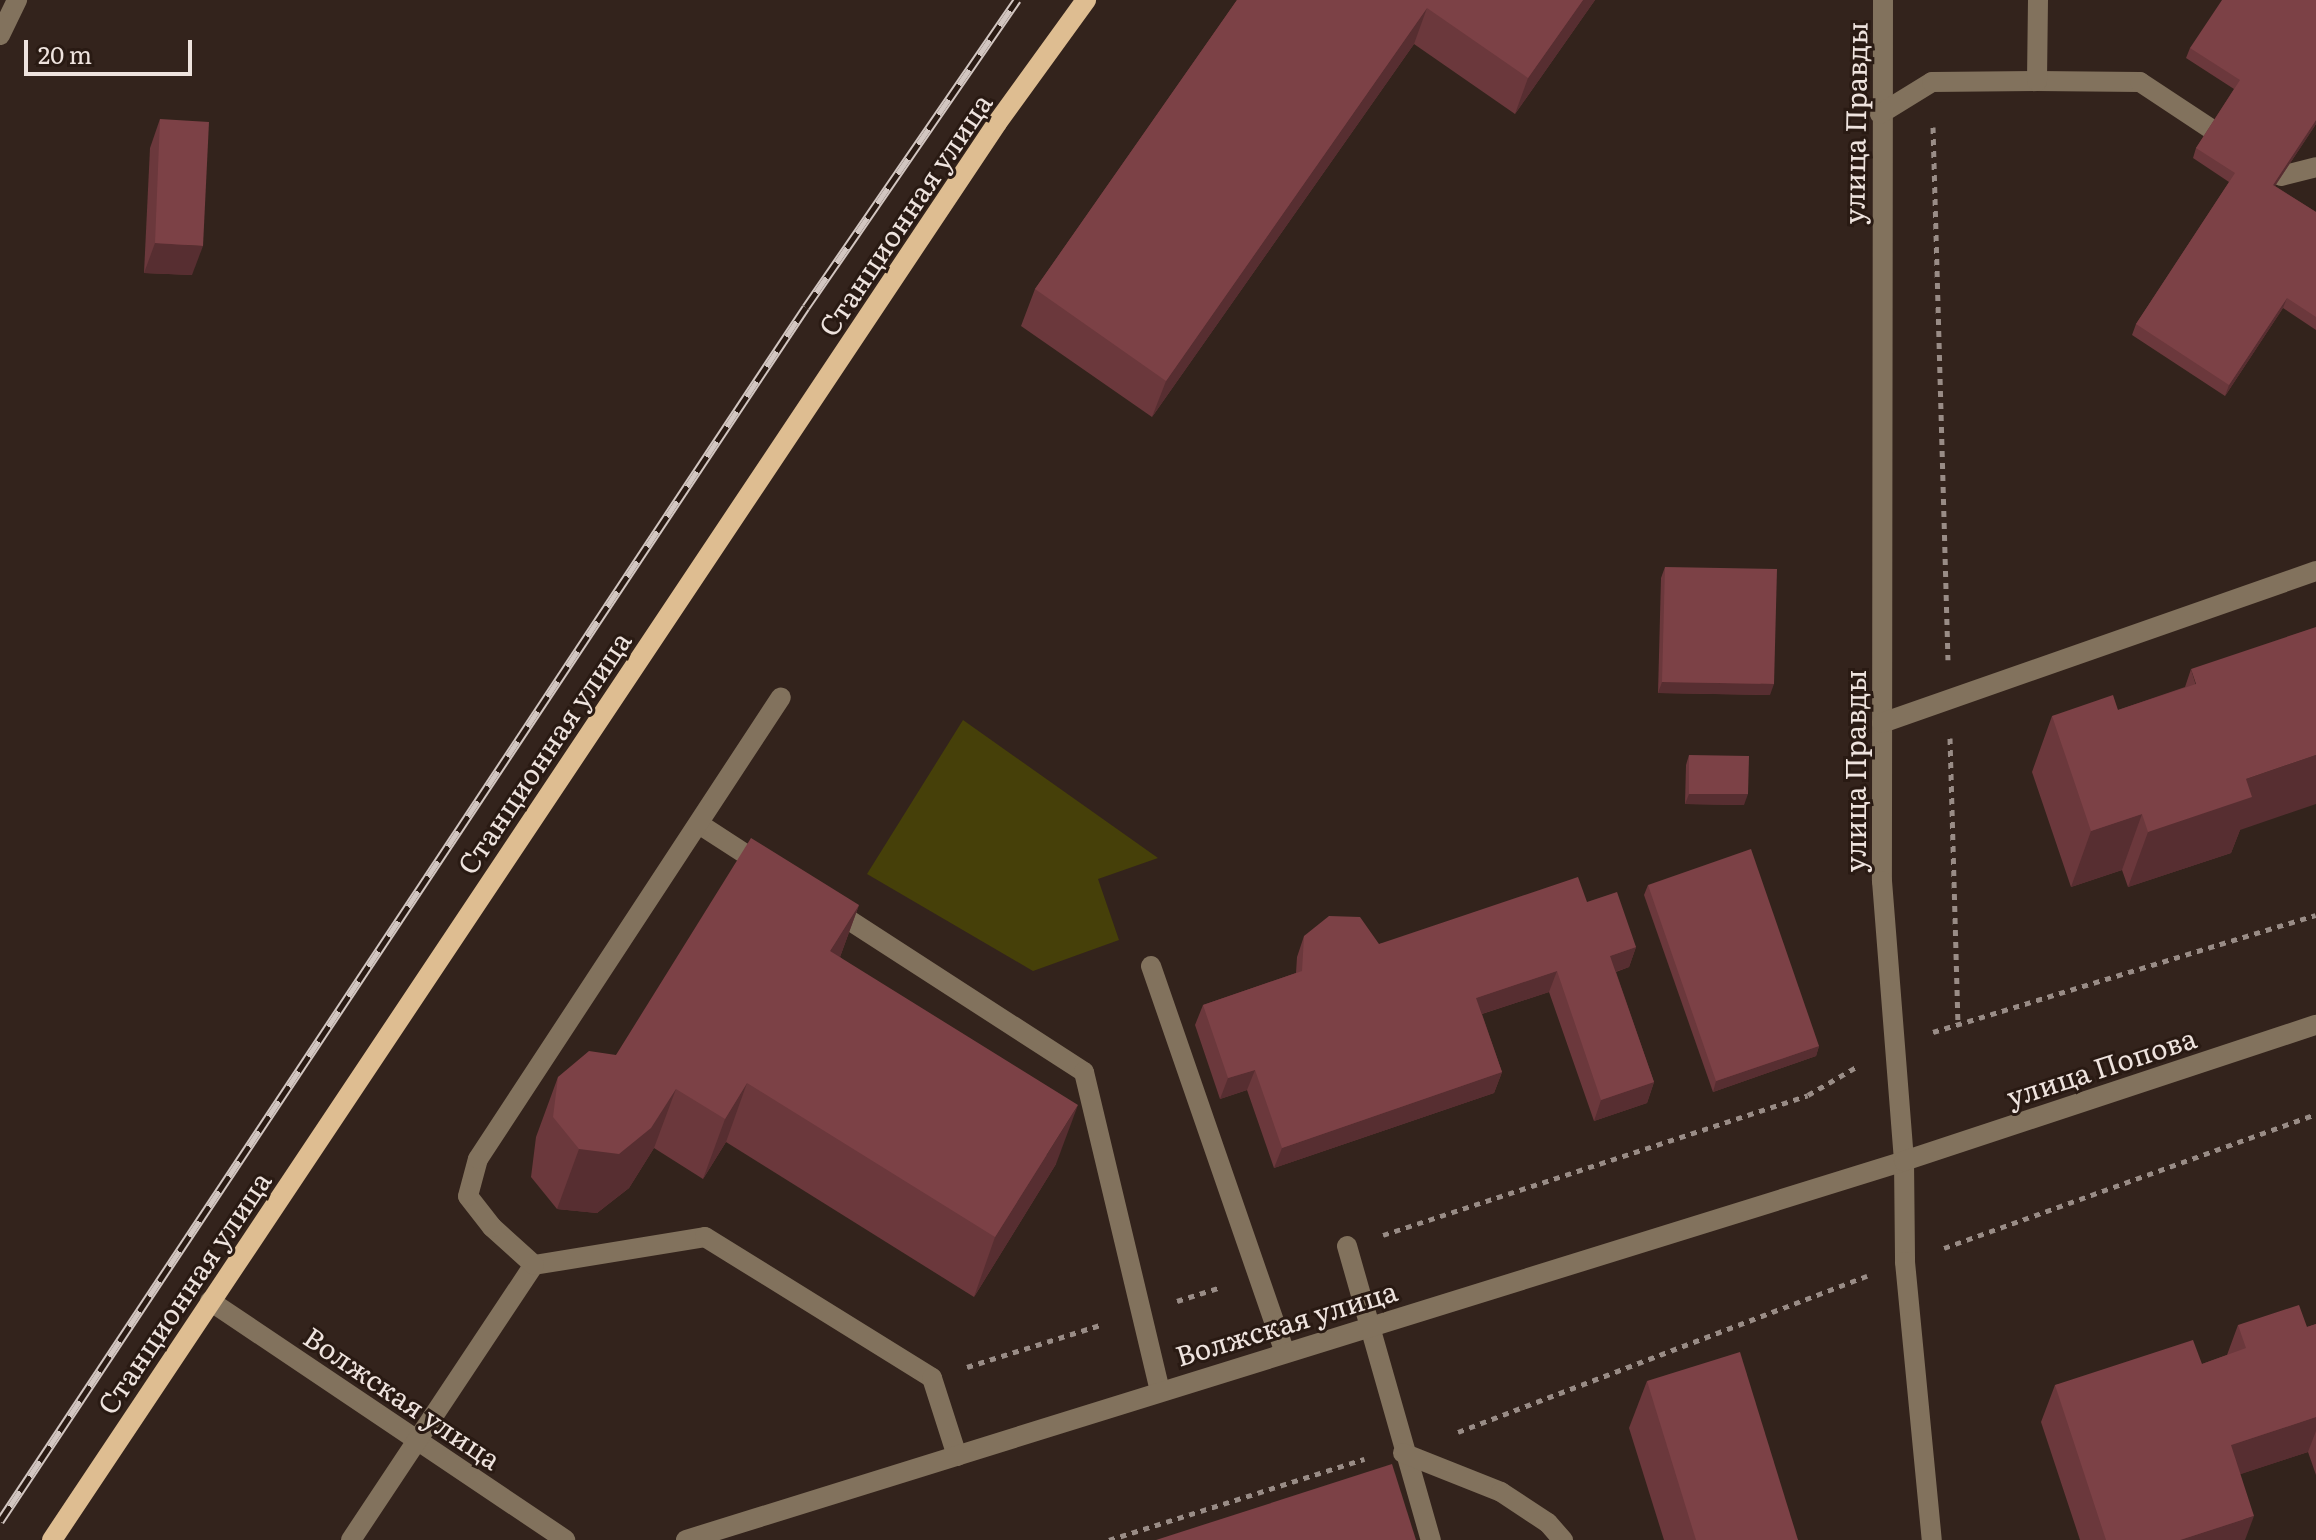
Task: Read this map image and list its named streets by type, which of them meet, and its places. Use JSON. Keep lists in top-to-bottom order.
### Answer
{
  "streets": {
    "main road": ["Станционная улица"],
    "street": ["улица Правды", "улица Попова", "Волжская улица"]
  },
  "crossings": [
    ["улица Правды", "улица Попова"],
    ["улица Правды", "Волжская улица"],
    ["Станционная улица", "Волжская улица"],
    ["улица Попова", "Волжская улица"]
  ],
  "scale_bar": "20 m"
}
